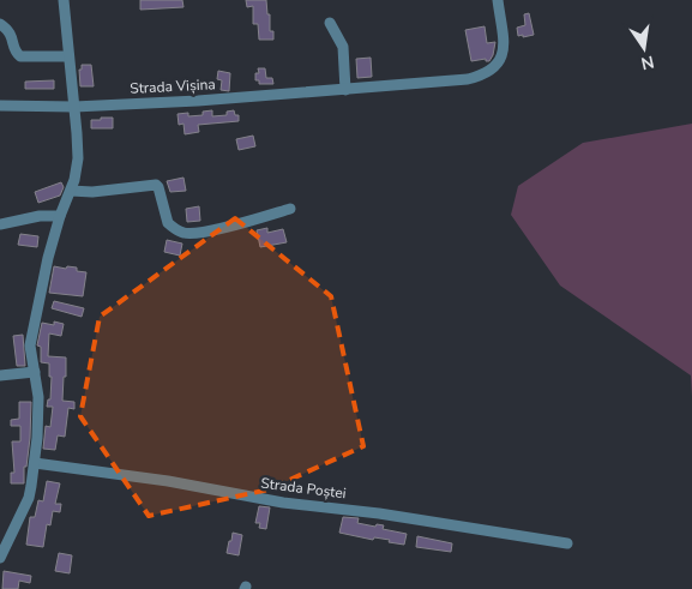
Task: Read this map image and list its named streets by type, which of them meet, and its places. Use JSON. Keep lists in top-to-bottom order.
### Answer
{
  "streets": {
    "street": ["Strada Vișina", "Strada Poștei"]
  },
  "north": "bottom"
}
